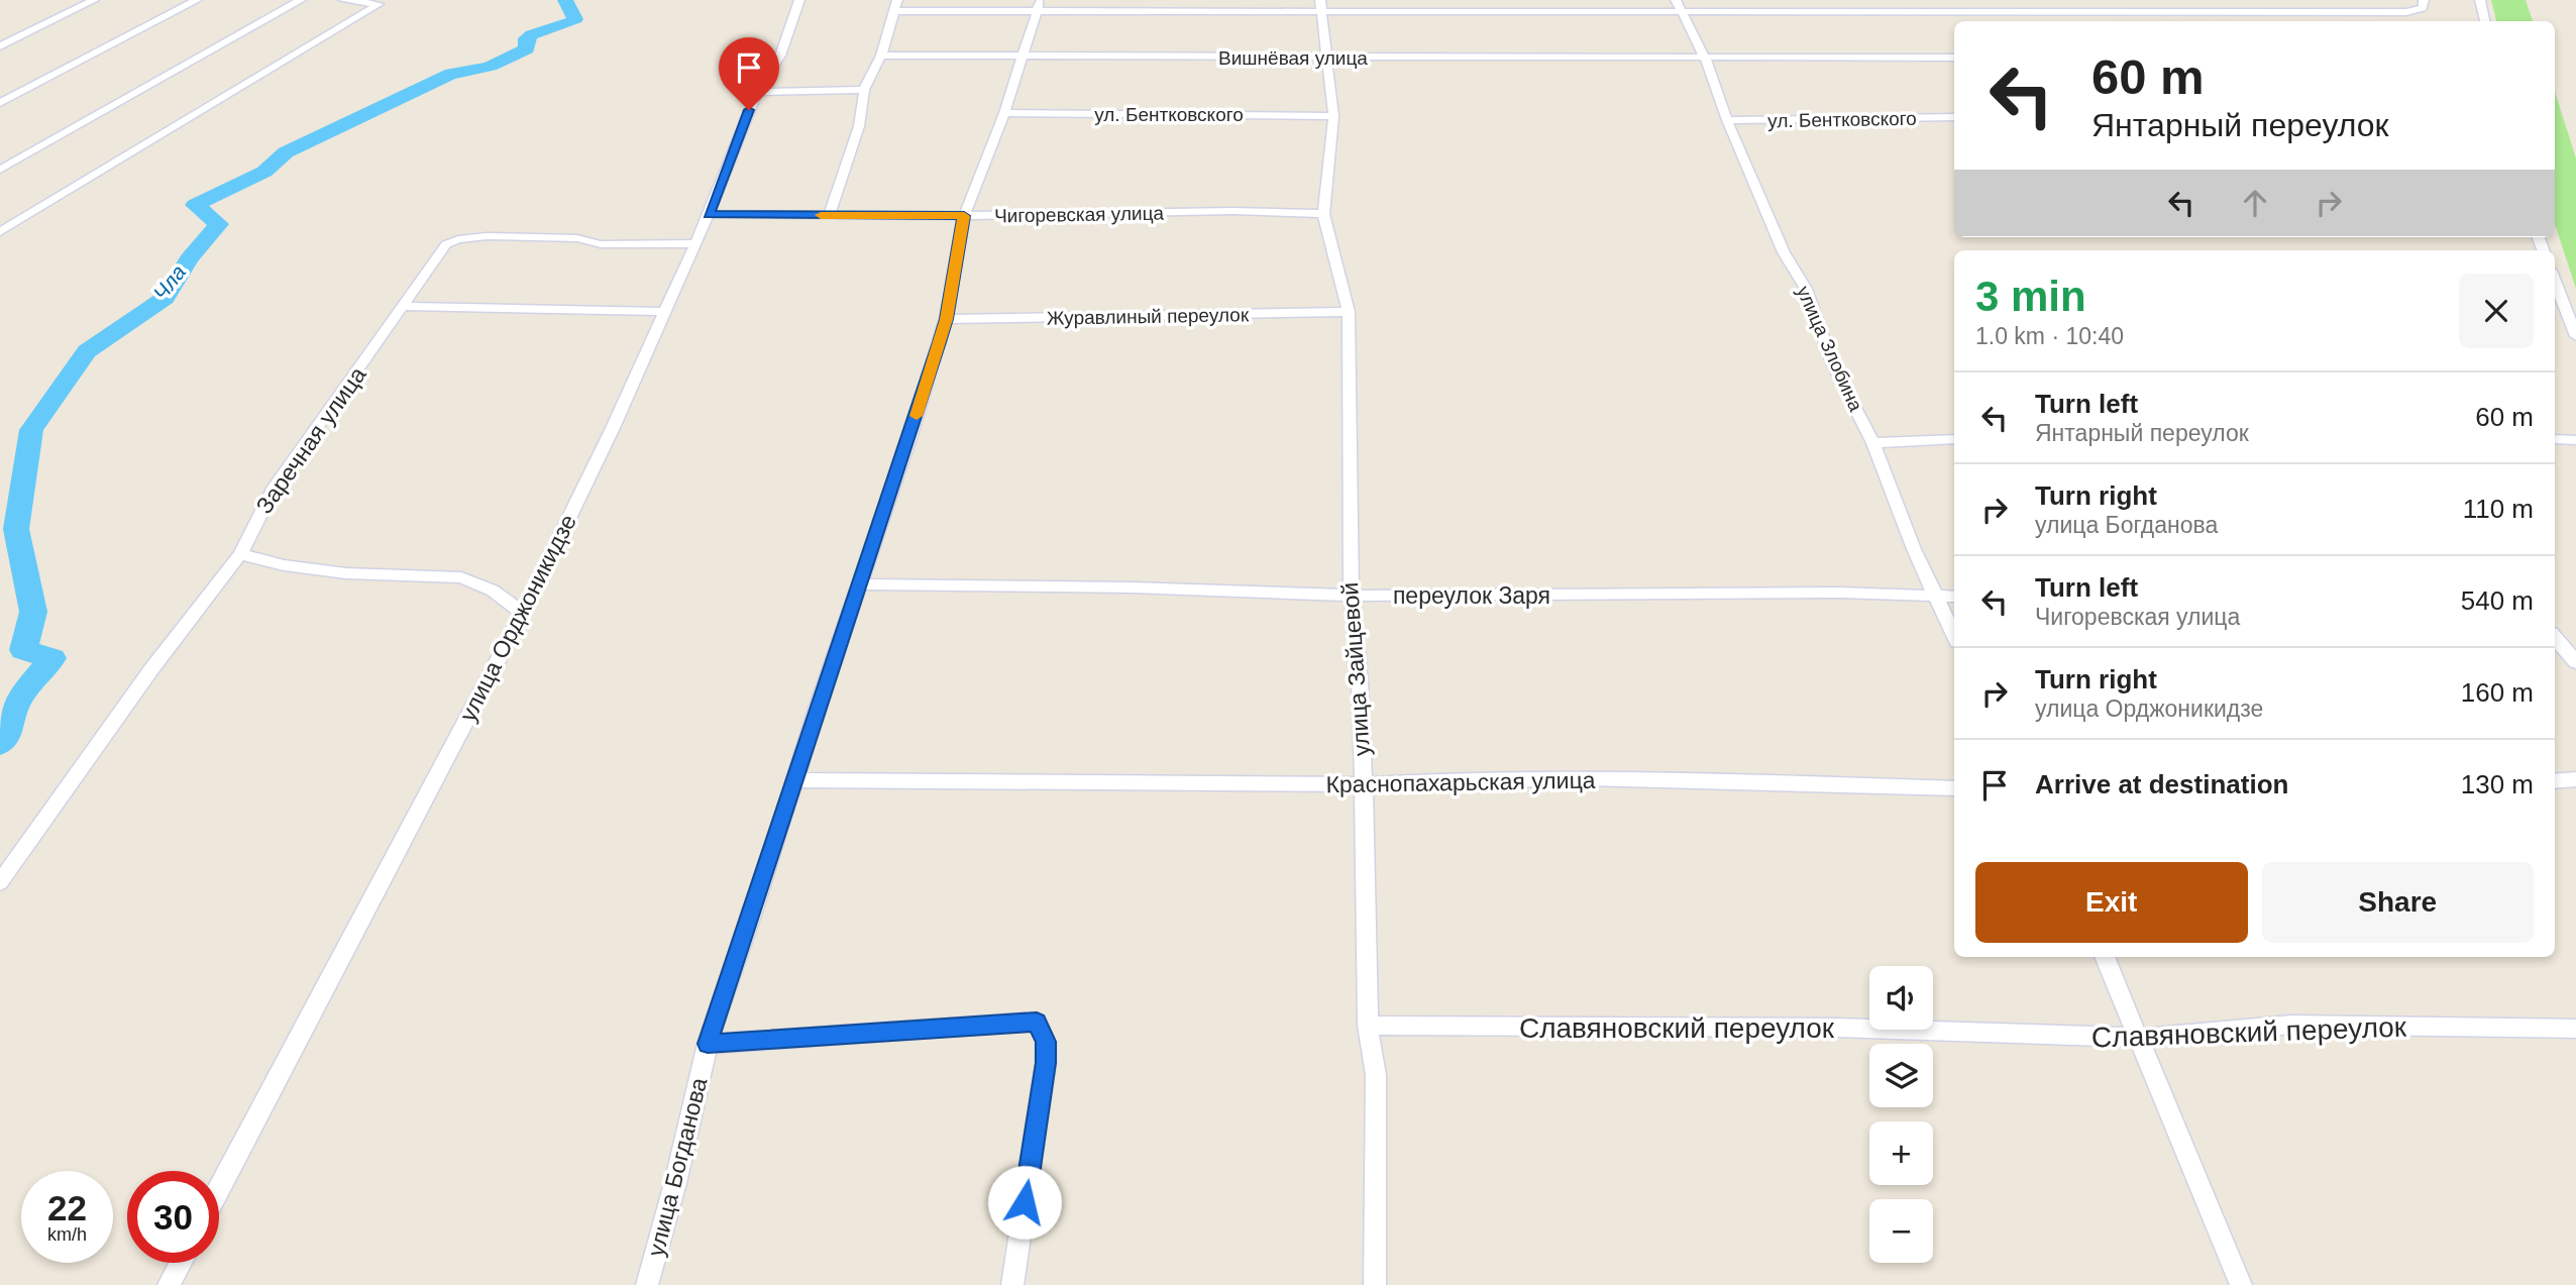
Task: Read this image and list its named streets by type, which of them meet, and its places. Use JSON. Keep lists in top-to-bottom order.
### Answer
{
  "streets": {
    "street": [
      "Вишнёвая улица",
      "ул. Бентковского",
      "Чигоревская улица",
      "Журавлиный переулок",
      "улица Злобина",
      "Заречная улица",
      "переулок Заря",
      "улица Орджоникидзе",
      "улица Зайцевой",
      "Краснопахарьская улица",
      "Славяновский переулок",
      "улица Богданова"
    ]
  },
  "crossings": [
    ["Вишнёвая улица", "улица Злобина"],
    ["Вишнёвая улица", "улица Зайцевой"],
    ["Вишнёвая улица", "улица Богданова"],
    ["ул. Бентковского", "улица Злобина"],
    ["ул. Бентковского", "улица Зайцевой"],
    ["ул. Бентковского", "улица Богданова"],
    ["Чигоревская улица", "улица Орджоникидзе"],
    ["Чигоревская улица", "улица Зайцевой"],
    ["Чигоревская улица", "улица Богданова"],
    ["Журавлиный переулок", "улица Зайцевой"],
    ["Журавлиный переулок", "улица Богданова"],
    ["улица Злобина", "переулок Заря"],
    ["Заречная улица", "улица Орджоникидзе"],
    ["переулок Заря", "улица Зайцевой"],
    ["переулок Заря", "улица Богданова"],
    ["улица Зайцевой", "Краснопахарьская улица"],
    ["улица Зайцевой", "Славяновский переулок"],
    ["Краснопахарьская улица", "улица Богданова"]
  ],
  "water": ["Чла"],
  "page": {
    "turn": ["60 m", "Янтарный переулок"],
    "heading": ["3 min", "1.0 km · 10:40"],
    "list": [
      {
        "name": "Turn left",
        "note": "Янтарный переулок",
        "value": "60 m"
      },
      {
        "name": "Turn right",
        "note": "улица Богданова",
        "value": "110 m"
      },
      {
        "name": "Turn left",
        "note": "Чигоревская улица",
        "value": "540 m"
      },
      {
        "name": "Turn right",
        "note": "улица Орджоникидзе",
        "value": "160 m"
      },
      {
        "name": "Arrive at destination",
        "value": "130 m"
      }
    ],
    "buttons": ["Exit", "Share"],
    "map_buttons": ["+", "−"],
    "speed": "22 km/h",
    "limit": "30"
  }
}
